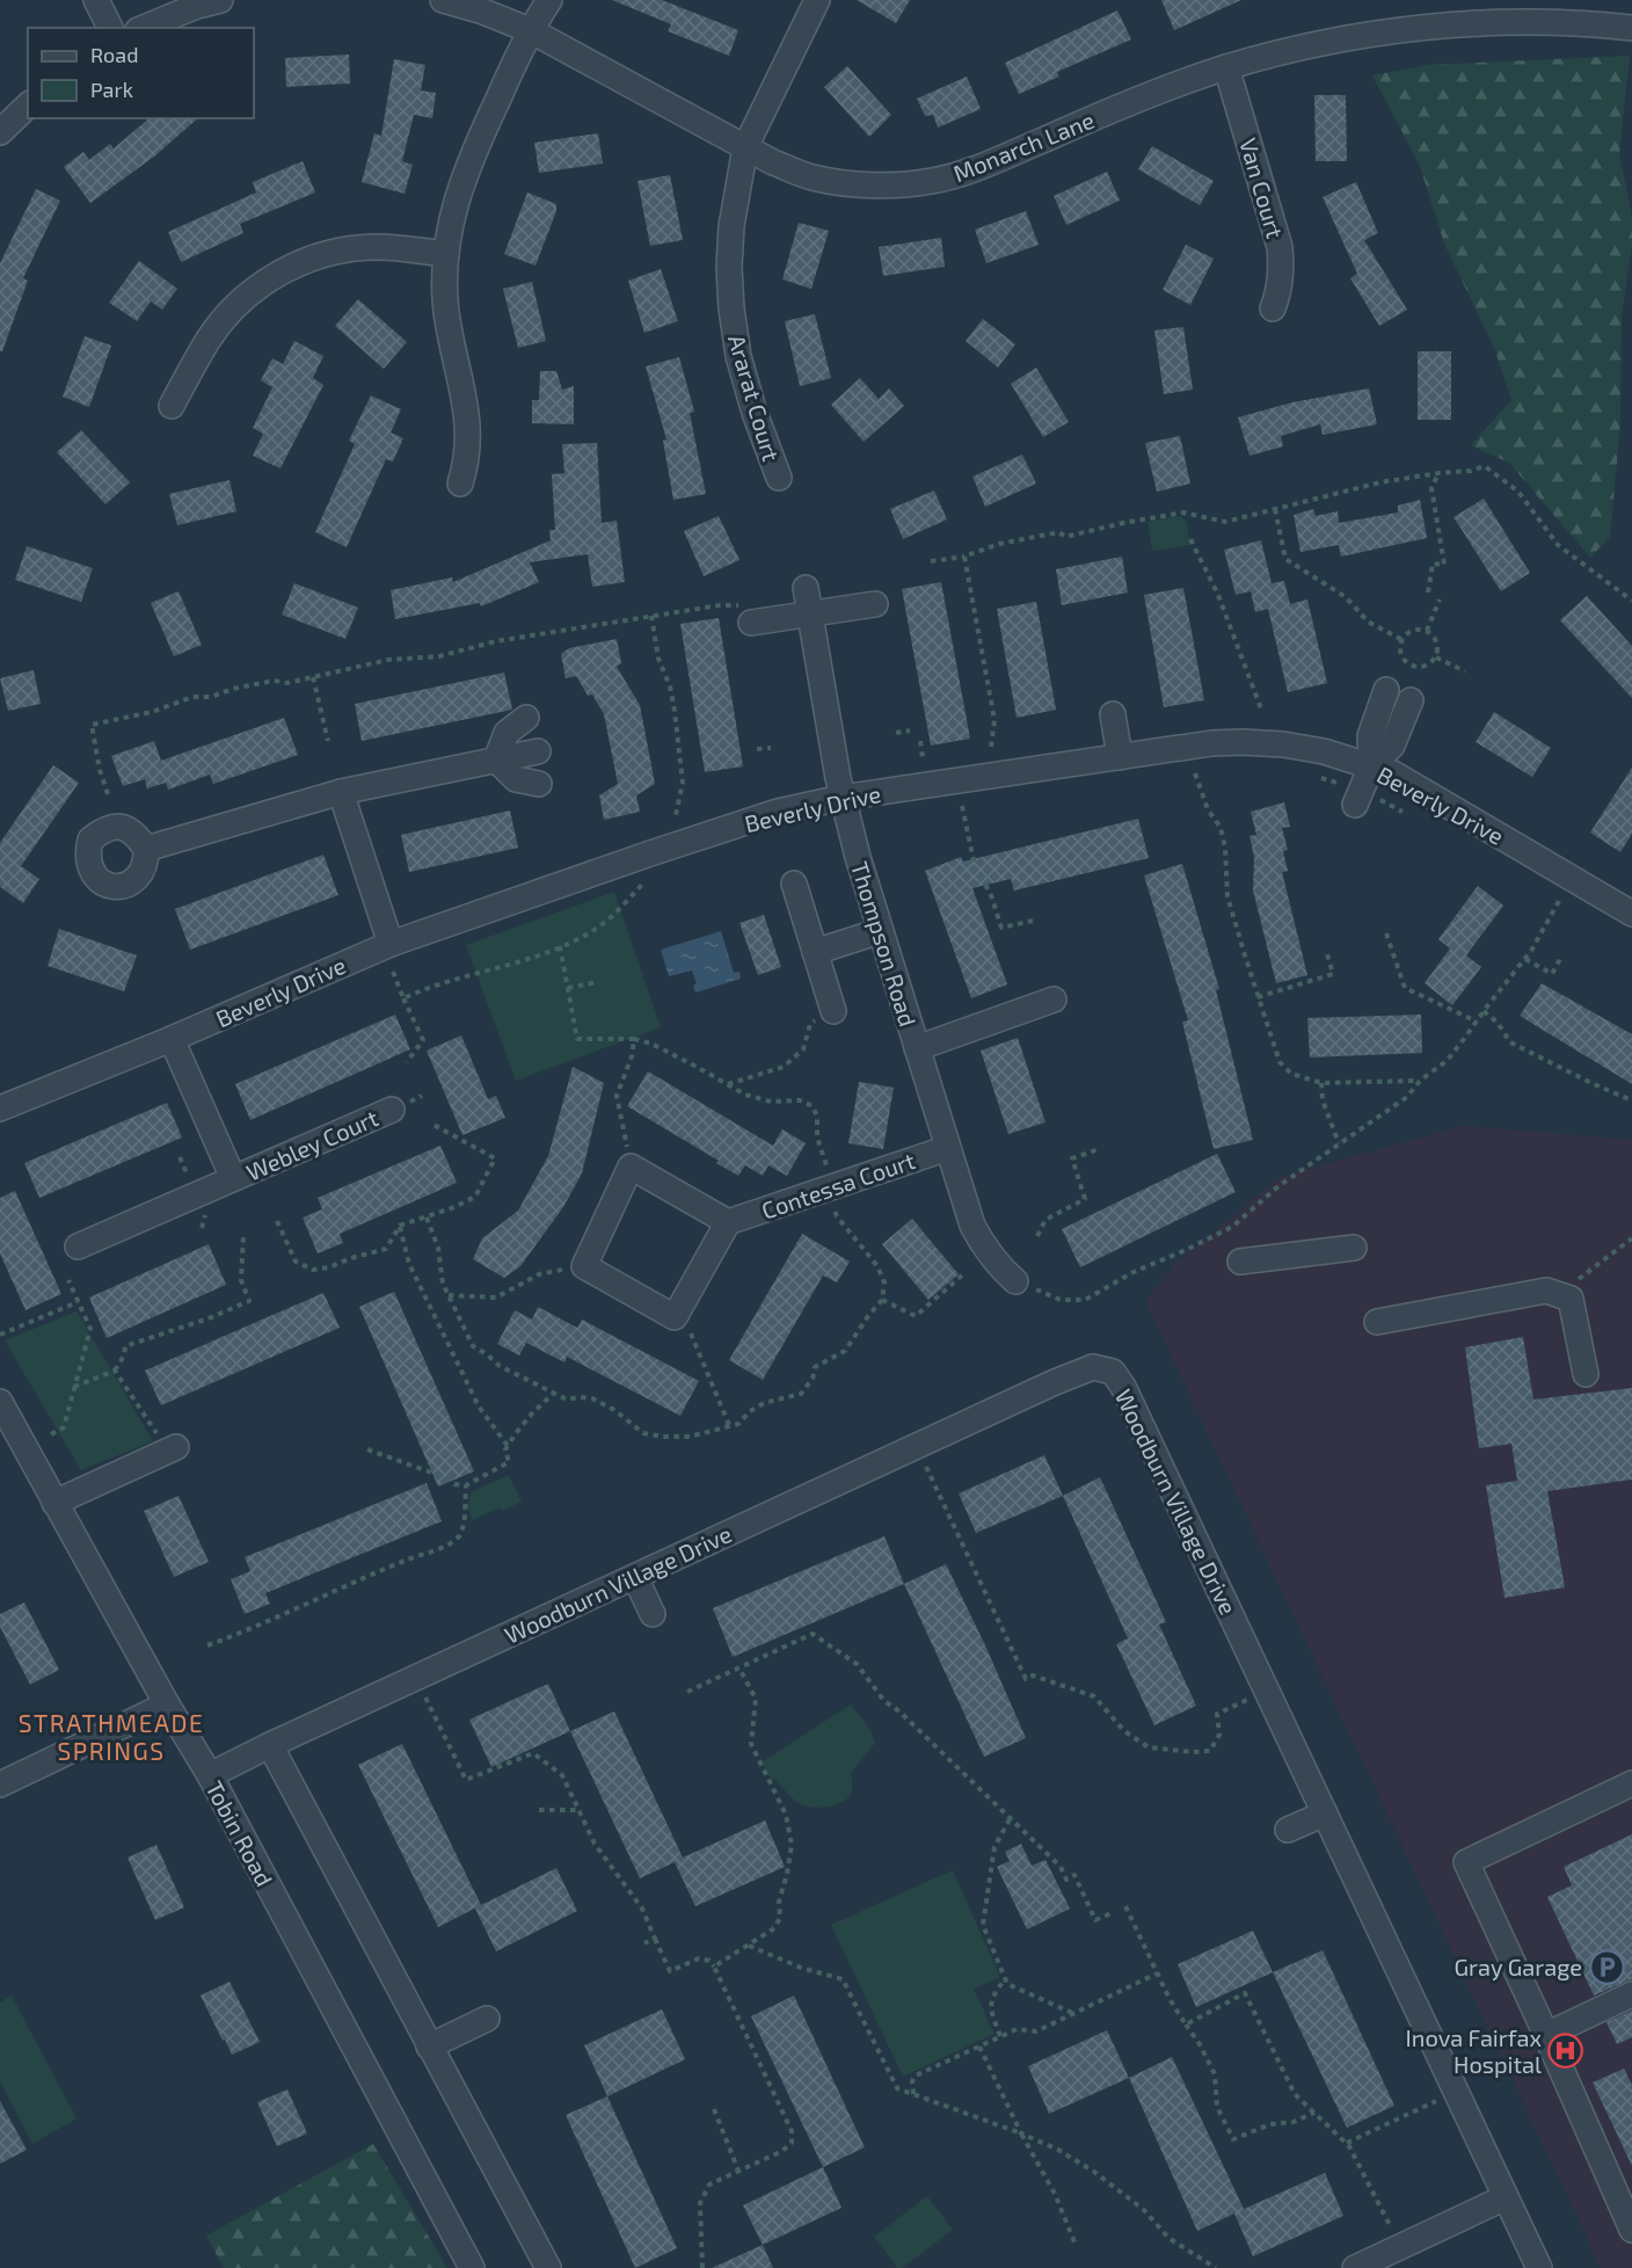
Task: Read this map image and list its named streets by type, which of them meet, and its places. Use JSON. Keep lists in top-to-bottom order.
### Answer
{
  "streets": {
    "street": [
      "Monarch Lane",
      "Van Court",
      "Ararat Court",
      "Beverly Drive",
      "Thompson Road",
      "Webley Court",
      "Contessa Court",
      "Woodburn Village Drive",
      "Tobin Road"
    ]
  },
  "crossings": [
    ["Monarch Lane", "Van Court"],
    ["Monarch Lane", "Ararat Court"],
    ["Beverly Drive", "Thompson Road"],
    ["Beverly Drive", "Webley Court"],
    ["Thompson Road", "Contessa Court"],
    ["Woodburn Village Drive", "Tobin Road"]
  ],
  "districts": ["STRATHMEADE SPRINGS"],
  "places": {
    "parking": ["Gray Garage"],
    "hospital": ["Inova Fairfax Hospital"]
  },
  "legend": ["Road", "Park"]
}
